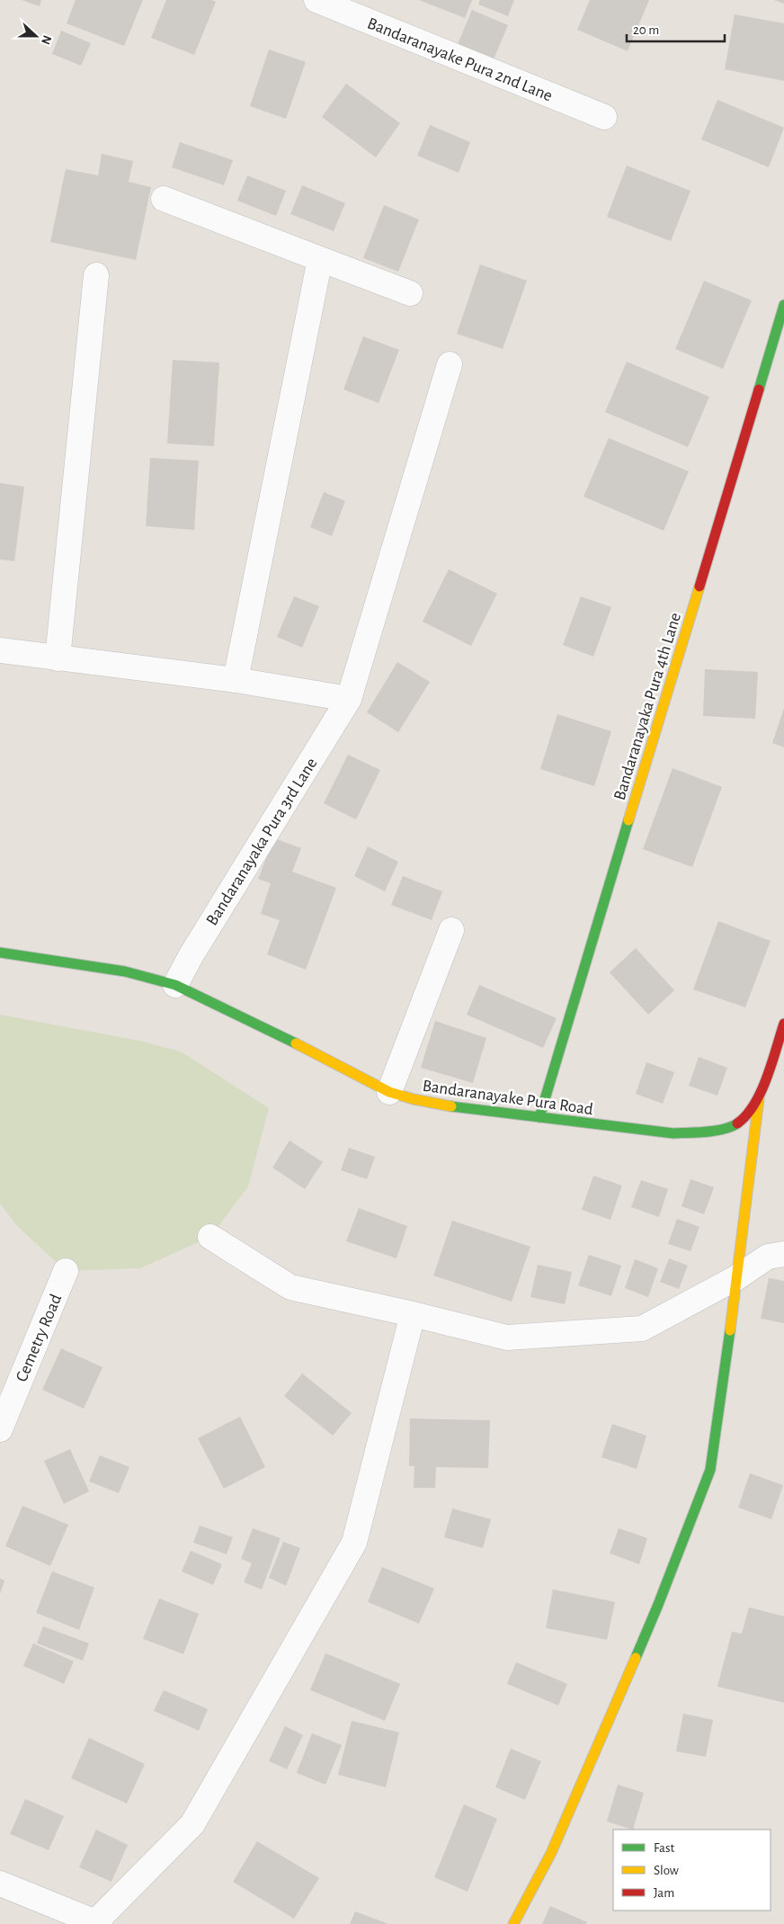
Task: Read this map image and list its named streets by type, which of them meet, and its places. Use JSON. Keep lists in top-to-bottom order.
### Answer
{
  "streets": {
    "street": [
      "Bandaranayake Pura 2nd Lane",
      "Bandaranayaka Pura 4th Lane",
      "Bandaranayaka Pura 3rd Lane",
      "Bandaranayake Pura Road",
      "Cemetry Road"
    ]
  },
  "crossings": [
    ["Bandaranayaka Pura 4th Lane", "Bandaranayake Pura Road"],
    ["Bandaranayaka Pura 3rd Lane", "Bandaranayake Pura Road"]
  ],
  "legend": ["Fast", "Slow", "Jam"],
  "scale_bar": "20 m",
  "north": "right"
}
